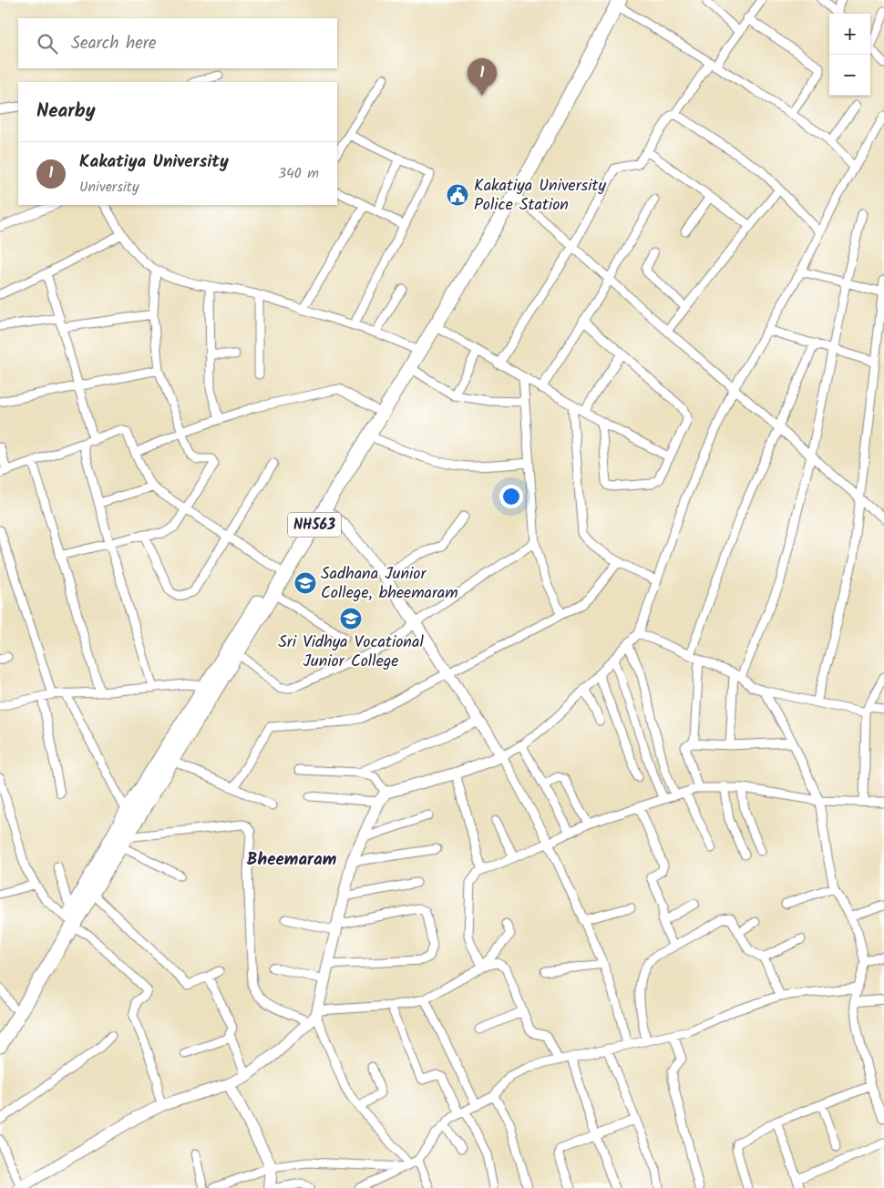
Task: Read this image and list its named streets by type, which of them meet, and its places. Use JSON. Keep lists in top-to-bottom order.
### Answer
{
  "streets": {
    "highway": ["NH563"]
  },
  "districts": ["Bheemaram"],
  "places": {
    "public building": ["Kakatiya University Police Station"],
    "school or university": ["Sadhana Junior College, bheemaram", "Sri Vidhya Vocational Junior College"]
  },
  "page": {
    "map_buttons": ["+", "−"],
    "search": "Search here",
    "pins": "1",
    "heading": "Nearby",
    "list": [
      {
        "mark": "1",
        "name": "Kakatiya University",
        "note": "University",
        "value": "340 m"
      }
    ]
  }
}
